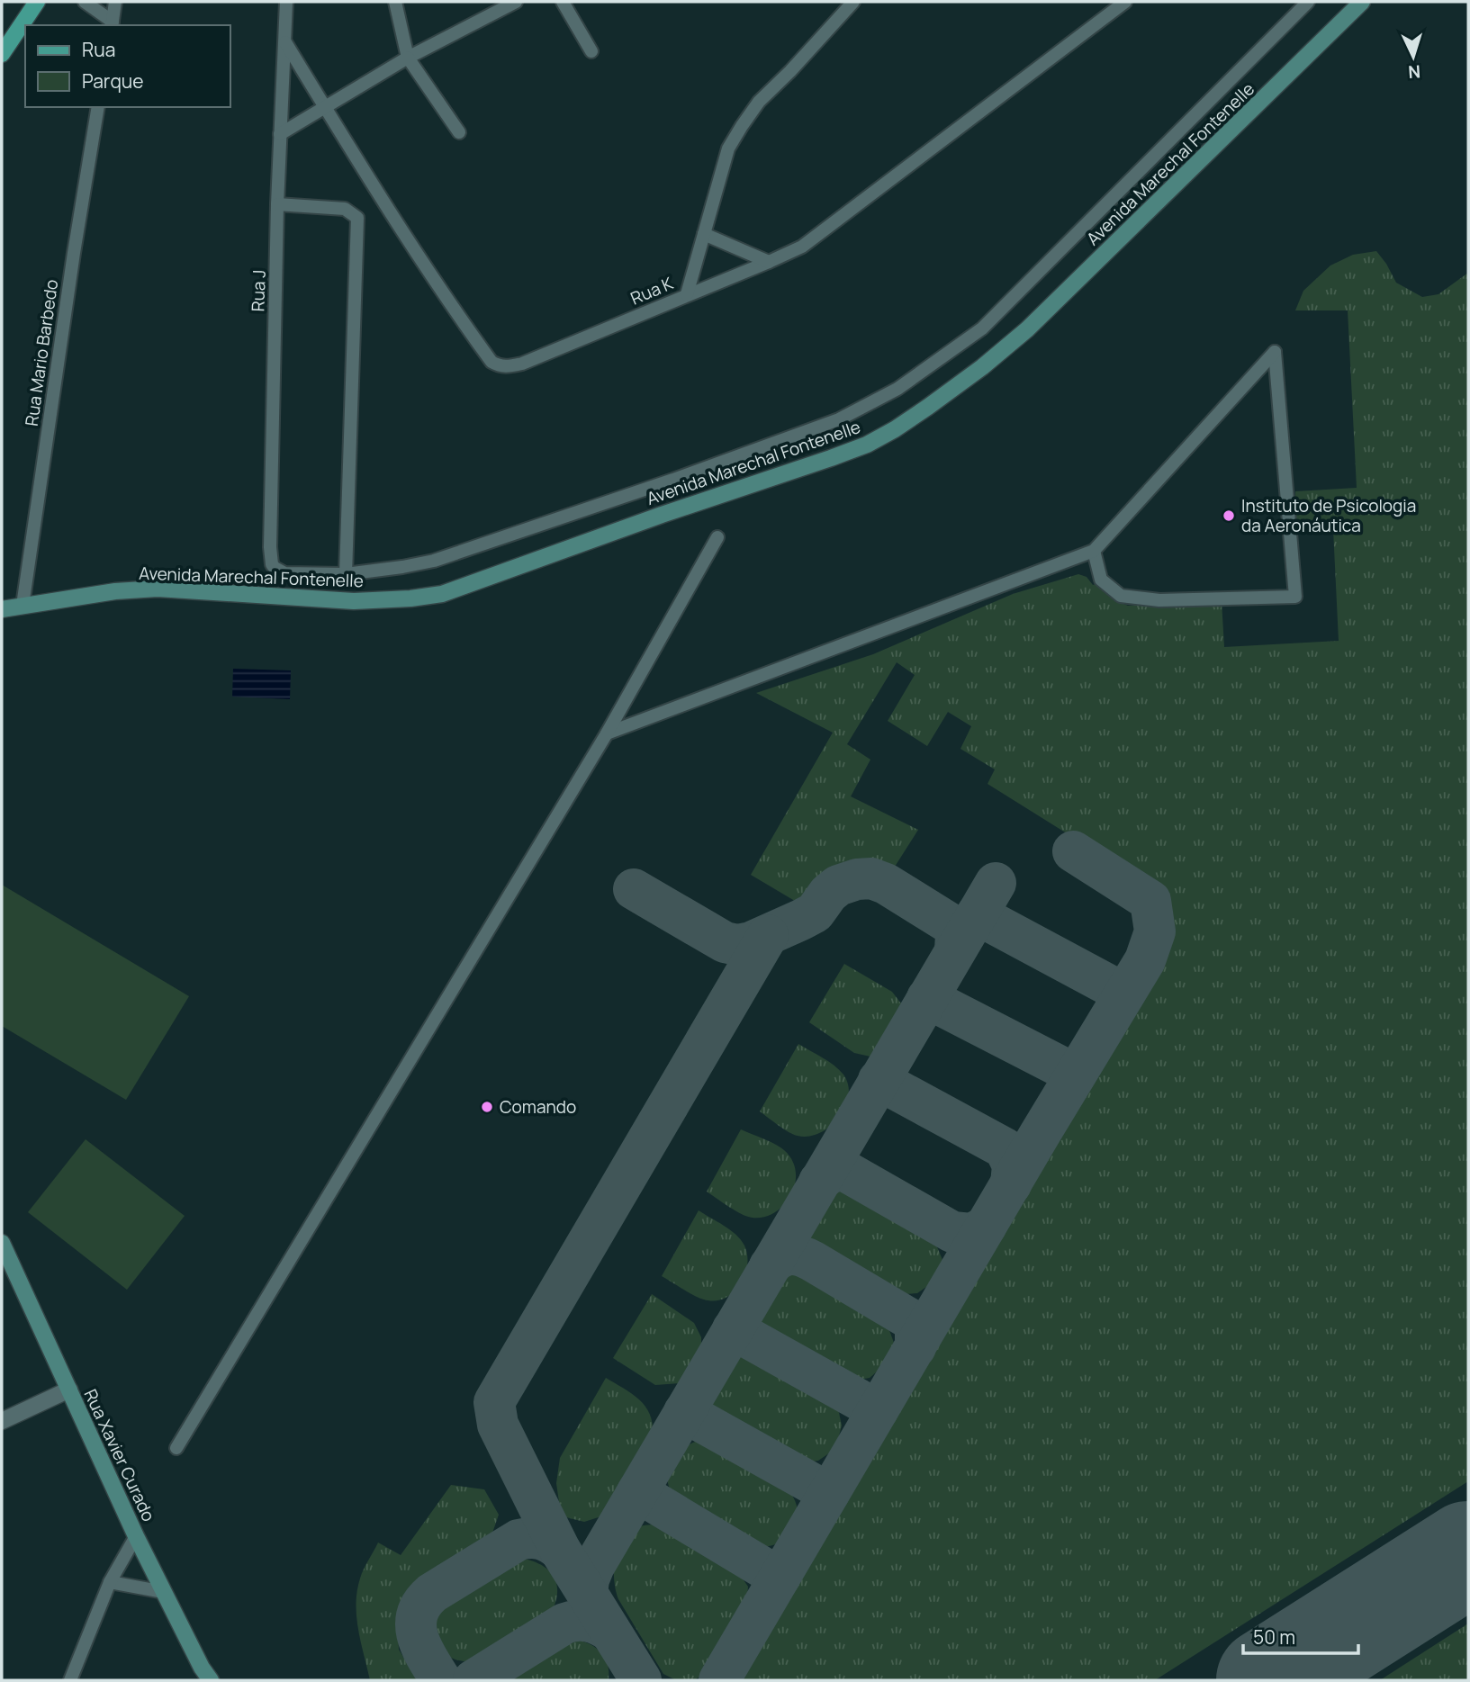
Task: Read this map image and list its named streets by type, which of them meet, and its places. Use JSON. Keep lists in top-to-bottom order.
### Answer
{
  "streets": {
    "main road": ["Avenida Marechal Fontenelle", "Rua Xavier Curado"],
    "street": ["Rua J", "Rua K", "Rua Mario Barbedo"]
  },
  "crossings": [
    ["Avenida Marechal Fontenelle", "Rua Mario Barbedo"],
    ["Rua J", "Rua K"]
  ],
  "places": ["Instituto de Psicologia da Aeronáutica", "Comando"],
  "legend": ["Rua", "Parque"],
  "scale_bar": "50 m",
  "north": "bottom"
}
